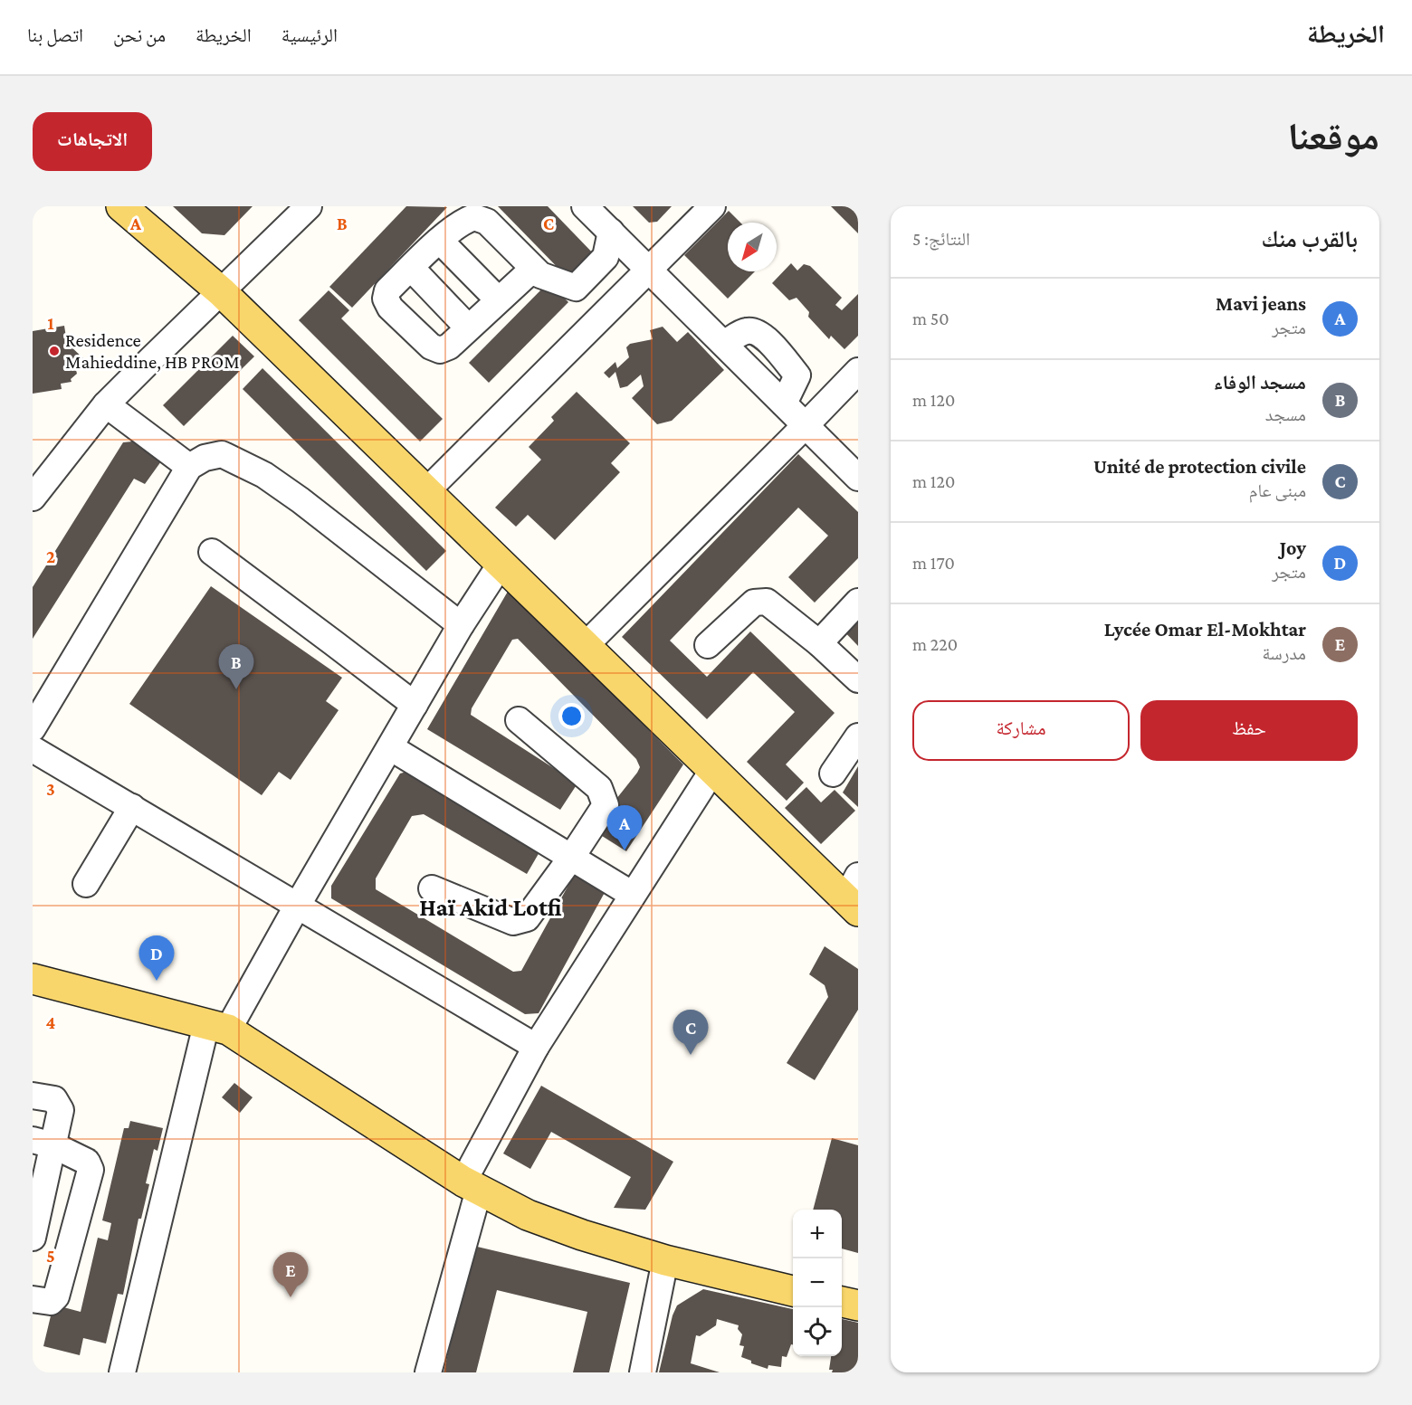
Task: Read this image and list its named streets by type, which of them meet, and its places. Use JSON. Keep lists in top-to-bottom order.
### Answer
{
  "districts": ["Haï Akid Lotfi"],
  "places": ["Residence Mahieddine, HB PROM"],
  "north": "bottom left",
  "page": {
    "header": "الخريطة",
    "nav": [
      "الرئيسية",
      "الخريطة",
      "من نحن",
      "اتصل بنا"
    ],
    "title": "موقعنا",
    "buttons": [
      "الاتجاهات",
      ["حفظ", "مشاركة"]
    ],
    "heading": ["بالقرب منك", "النتائج: 5"],
    "list": [
      {
        "mark": "A",
        "name": "Mavi jeans",
        "note": "متجر",
        "value": "50 m"
      },
      {
        "mark": "B",
        "name": "مسجد الوفاء",
        "note": "مسجد",
        "value": "120 m"
      },
      {
        "mark": "C",
        "name": "Unité de protection civile",
        "note": "مبنى عام",
        "value": "120 m"
      },
      {
        "mark": "D",
        "name": "Joy",
        "note": "متجر",
        "value": "170 m"
      },
      {
        "mark": "E",
        "name": "Lycée Omar El-Mokhtar",
        "note": "مدرسة",
        "value": "220 m"
      }
    ],
    "pins": [
      "B",
      "A",
      "D",
      "C",
      "E"
    ],
    "map_buttons": ["+", "−"]
  },
  "grid": {
    "columns": ["A", "B", "C"],
    "rows": [
      "1",
      "2",
      "3",
      "4",
      "5"
    ]
  }
}
